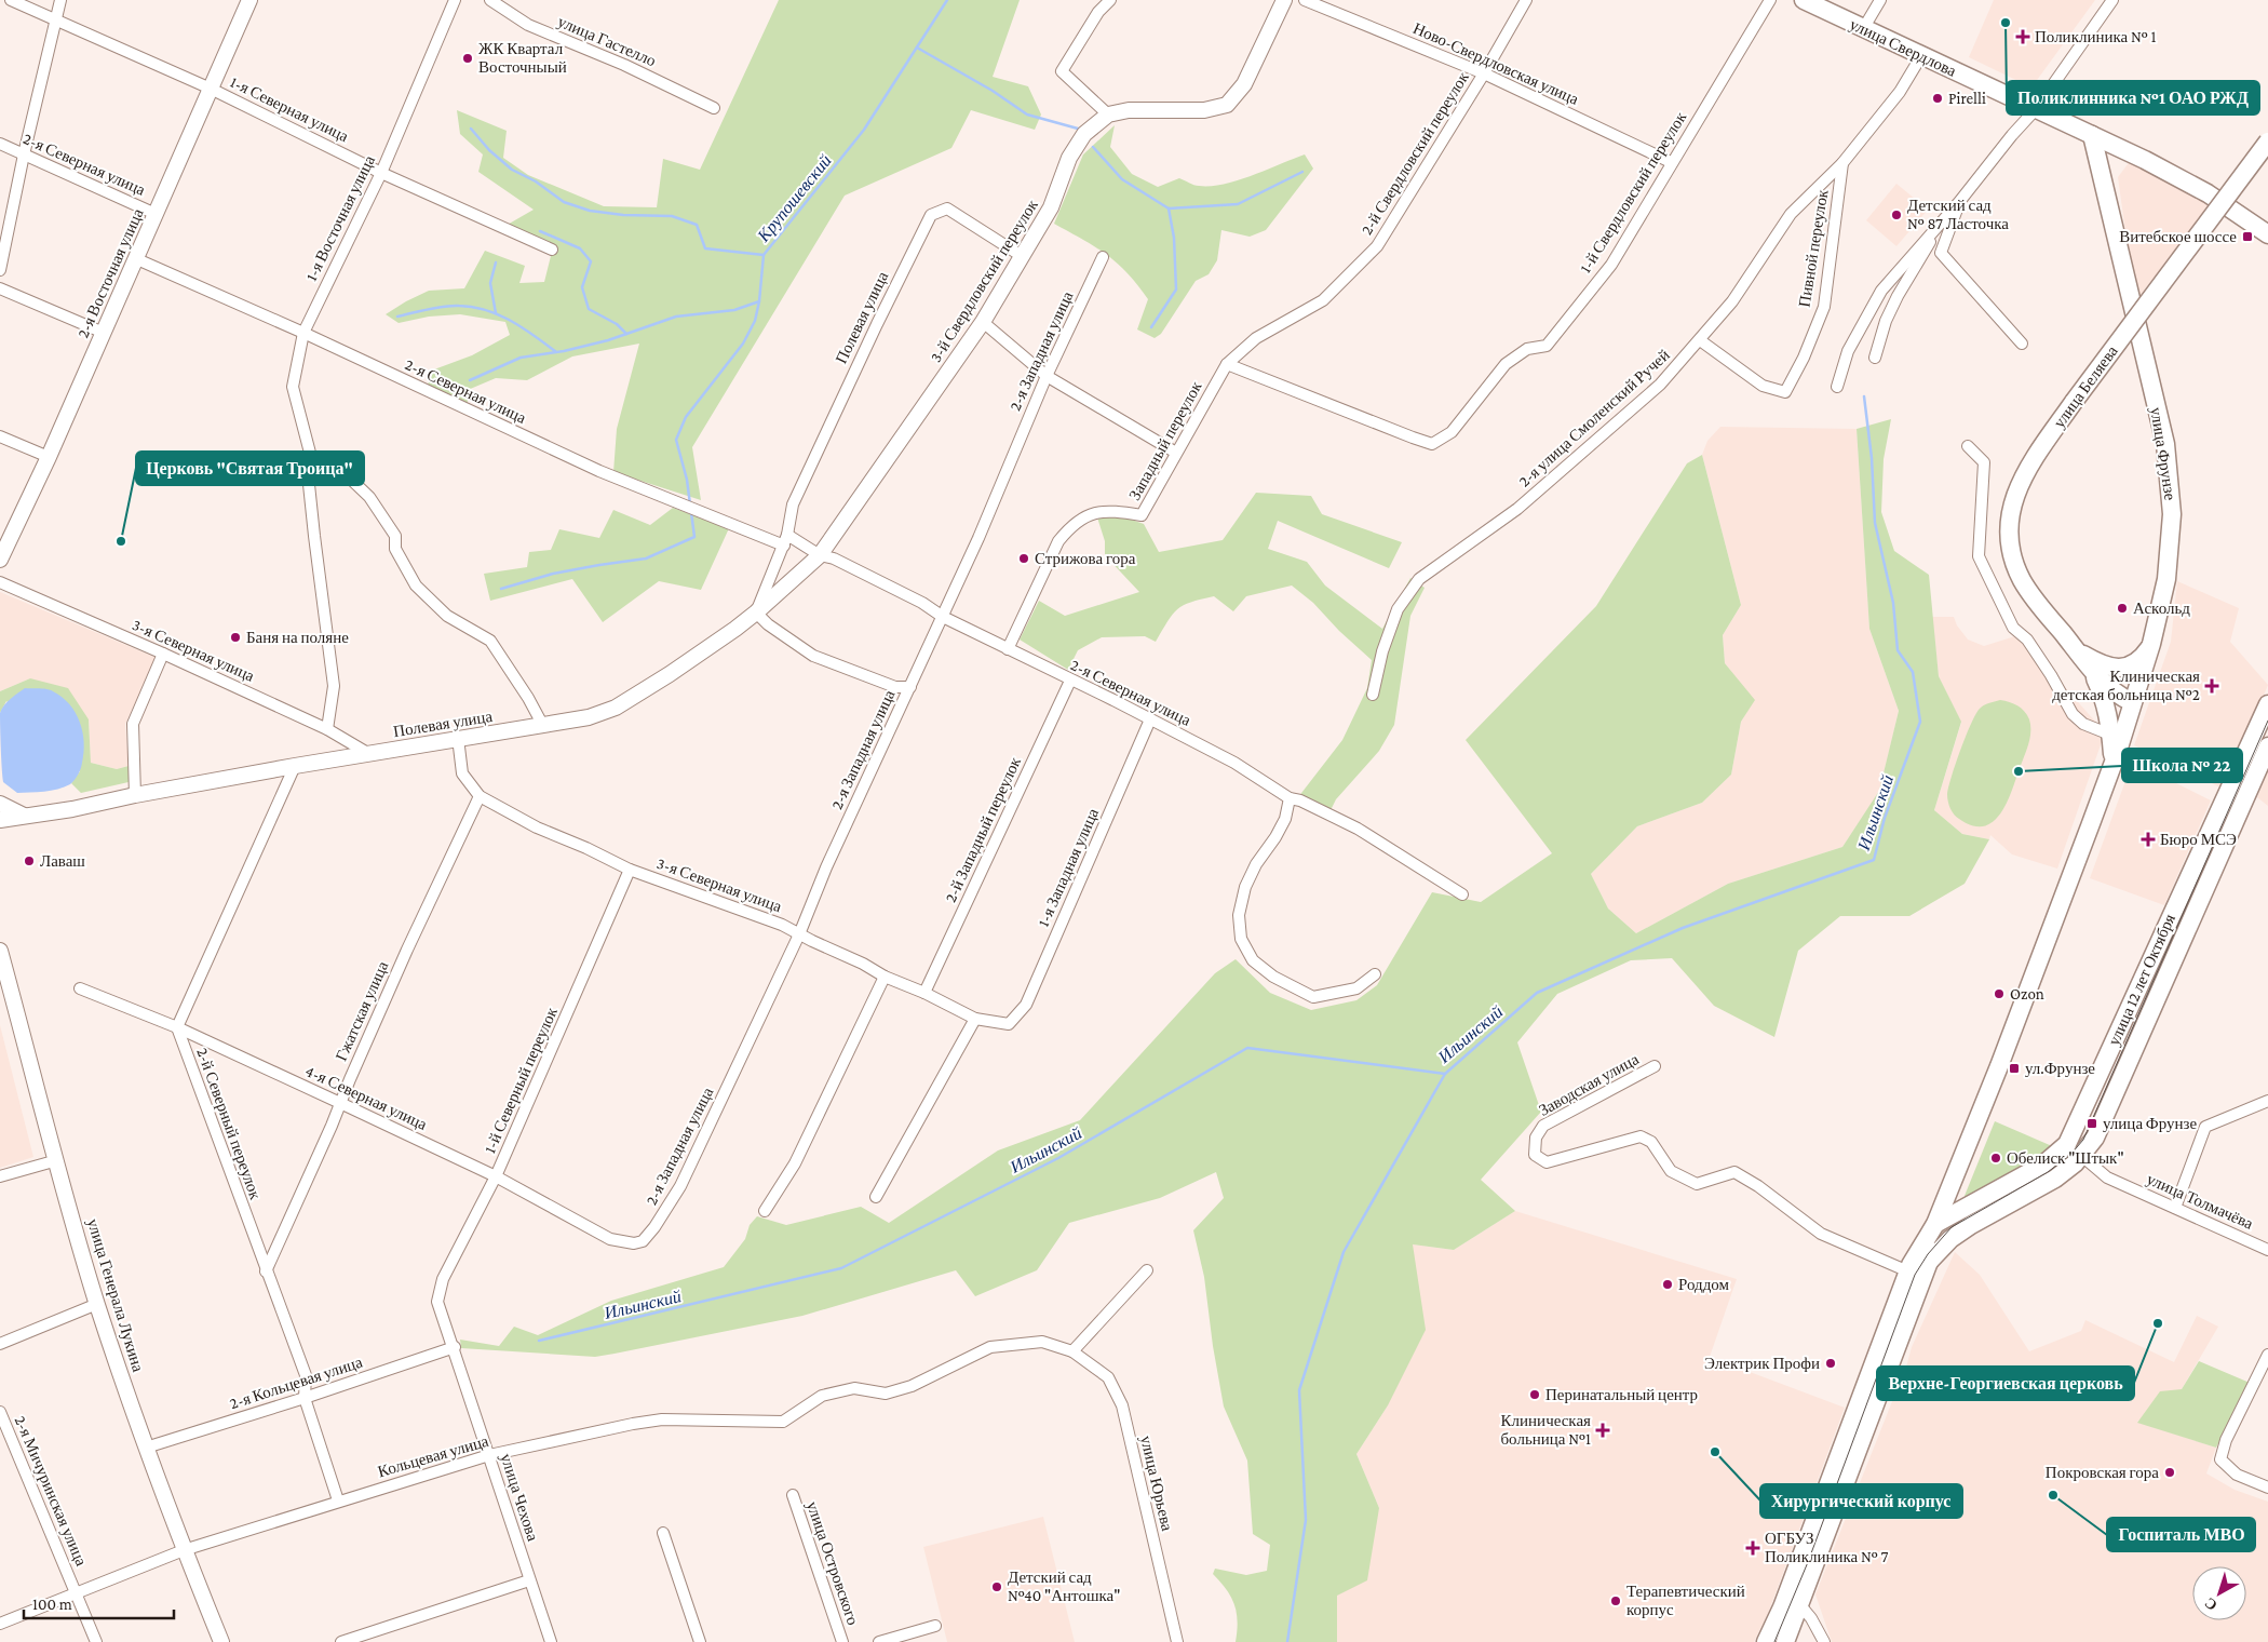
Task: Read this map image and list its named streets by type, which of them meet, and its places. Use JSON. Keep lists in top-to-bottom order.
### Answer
{
  "streets": {
    "main road": [
      "улица Свердлова",
      "2-я Восточная улица",
      "3-й Свердловский переулок",
      "Полевая улица",
      "улица Беляева",
      "улица Фрунзе",
      "улица 12 лет Октября",
      "улица Генерала Лукина"
    ],
    "street": [
      "улица Гастелло",
      "Ново-Свердловская улица",
      "1-я Северная улица",
      "2-й Свердловский переулок",
      "2-я Северная улица",
      "1-й Свердловский переулок",
      "1-я Восточная улица",
      "Пивной переулок",
      "2-я Западная улица",
      "2-я улица Смоленский Ручей",
      "Западный переулок",
      "3-я Северная улица",
      "2-й Западный переулок",
      "1-я Западная улица",
      "Гжатская улица",
      "1-й Северный переулок",
      "Заводская улица",
      "4-я Северная улица",
      "2-й Северный переулок",
      "улица Толмачёва",
      "2-я Кольцевая улица",
      "Кольцевая улица",
      "улица Юрьева",
      "2-я Мичуринская улица",
      "улица Чехова",
      "улица Островского"
    ]
  },
  "crossings": [
    ["улица Свердлова", "2-я улица Смоленский Ручей"],
    ["улица Свердлова", "улица Фрунзе"],
    ["Ново-Свердловская улица", "2-й Свердловский переулок"],
    ["Ново-Свердловская улица", "1-й Свердловский переулок"],
    ["1-я Северная улица", "1-я Восточная улица"],
    ["1-я Северная улица", "2-я Восточная улица"],
    ["2-й Свердловский переулок", "1-й Свердловский переулок"],
    ["2-й Свердловский переулок", "Западный переулок"],
    ["2-я Северная улица", "1-я Восточная улица"],
    ["2-я Северная улица", "2-я Восточная улица"],
    ["2-я Северная улица", "3-й Свердловский переулок"],
    ["2-я Северная улица", "Полевая улица"],
    ["2-я Северная улица", "2-я Западная улица"],
    ["2-я Северная улица", "Западный переулок"],
    ["2-я Северная улица", "2-й Западный переулок"],
    ["2-я Северная улица", "1-я Западная улица"],
    ["1-й Свердловский переулок", "Западный переулок"],
    ["Пивной переулок", "2-я улица Смоленский Ручей"],
    ["3-й Свердловский переулок", "Полевая улица"],
    ["Полевая улица", "3-я Северная улица"],
    ["2-я Западная улица", "3-я Северная улица"],
    ["2-я Западная улица", "4-я Северная улица"],
    ["улица Фрунзе", "улица 12 лет Октября"],
    ["улица Фрунзе", "Заводская улица"],
    ["3-я Северная улица", "2-й Западный переулок"],
    ["3-я Северная улица", "1-я Западная улица"],
    ["3-я Северная улица", "Гжатская улица"],
    ["3-я Северная улица", "1-й Северный переулок"],
    ["улица 12 лет Октября", "улица Толмачёва"],
    ["Гжатская улица", "4-я Северная улица"],
    ["Гжатская улица", "2-й Северный переулок"],
    ["1-й Северный переулок", "4-я Северная улица"],
    ["1-й Северный переулок", "улица Чехова"],
    ["4-я Северная улица", "2-й Северный переулок"],
    ["2-й Северный переулок", "2-я Кольцевая улица"],
    ["2-й Северный переулок", "Кольцевая улица"],
    ["улица Генерала Лукина", "2-я Кольцевая улица"],
    ["улица Генерала Лукина", "Кольцевая улица"],
    ["2-я Кольцевая улица", "улица Чехова"],
    ["Кольцевая улица", "улица Юрьева"],
    ["Кольцевая улица", "2-я Мичуринская улица"],
    ["Кольцевая улица", "улица Чехова"]
  ],
  "water": ["Крупошевский", "Ильинский"],
  "places": {
    "other": [
      "Поликлинника №1 ОАО РЖД",
      "ЖК Квартал Восточныый",
      "Pirelli",
      "Детский сад № 87 Ласточка",
      "Церковь \"Святая Троица\"",
      "Стрижова гора",
      "Аскольд",
      "Баня на поляне",
      "Школа № 22",
      "Лаваш",
      "Ozon",
      "Обелиск \"Штык\"",
      "Роддом",
      "Верхне-Георгиевская церковь",
      "Электрик Профи",
      "Перинатальный центр",
      "Хирургический корпус",
      "Покровская гора",
      "Госпиталь МВО",
      "Детский сад №40 \"Антошка\"",
      "Терапевтический корпус"
    ],
    "health": [
      "Поликлиника № 1",
      "Клиническая детская больница №2",
      "Бюро МСЭ",
      "Клиническая больница №1",
      "ОГБУЗ Поликлиника № 7"
    ],
    "transit": ["Витебское шоссе", "ул.Фрунзе", "улица Фрунзе"]
  },
  "scale_bar": "100 m",
  "north": "bottom left"
}
